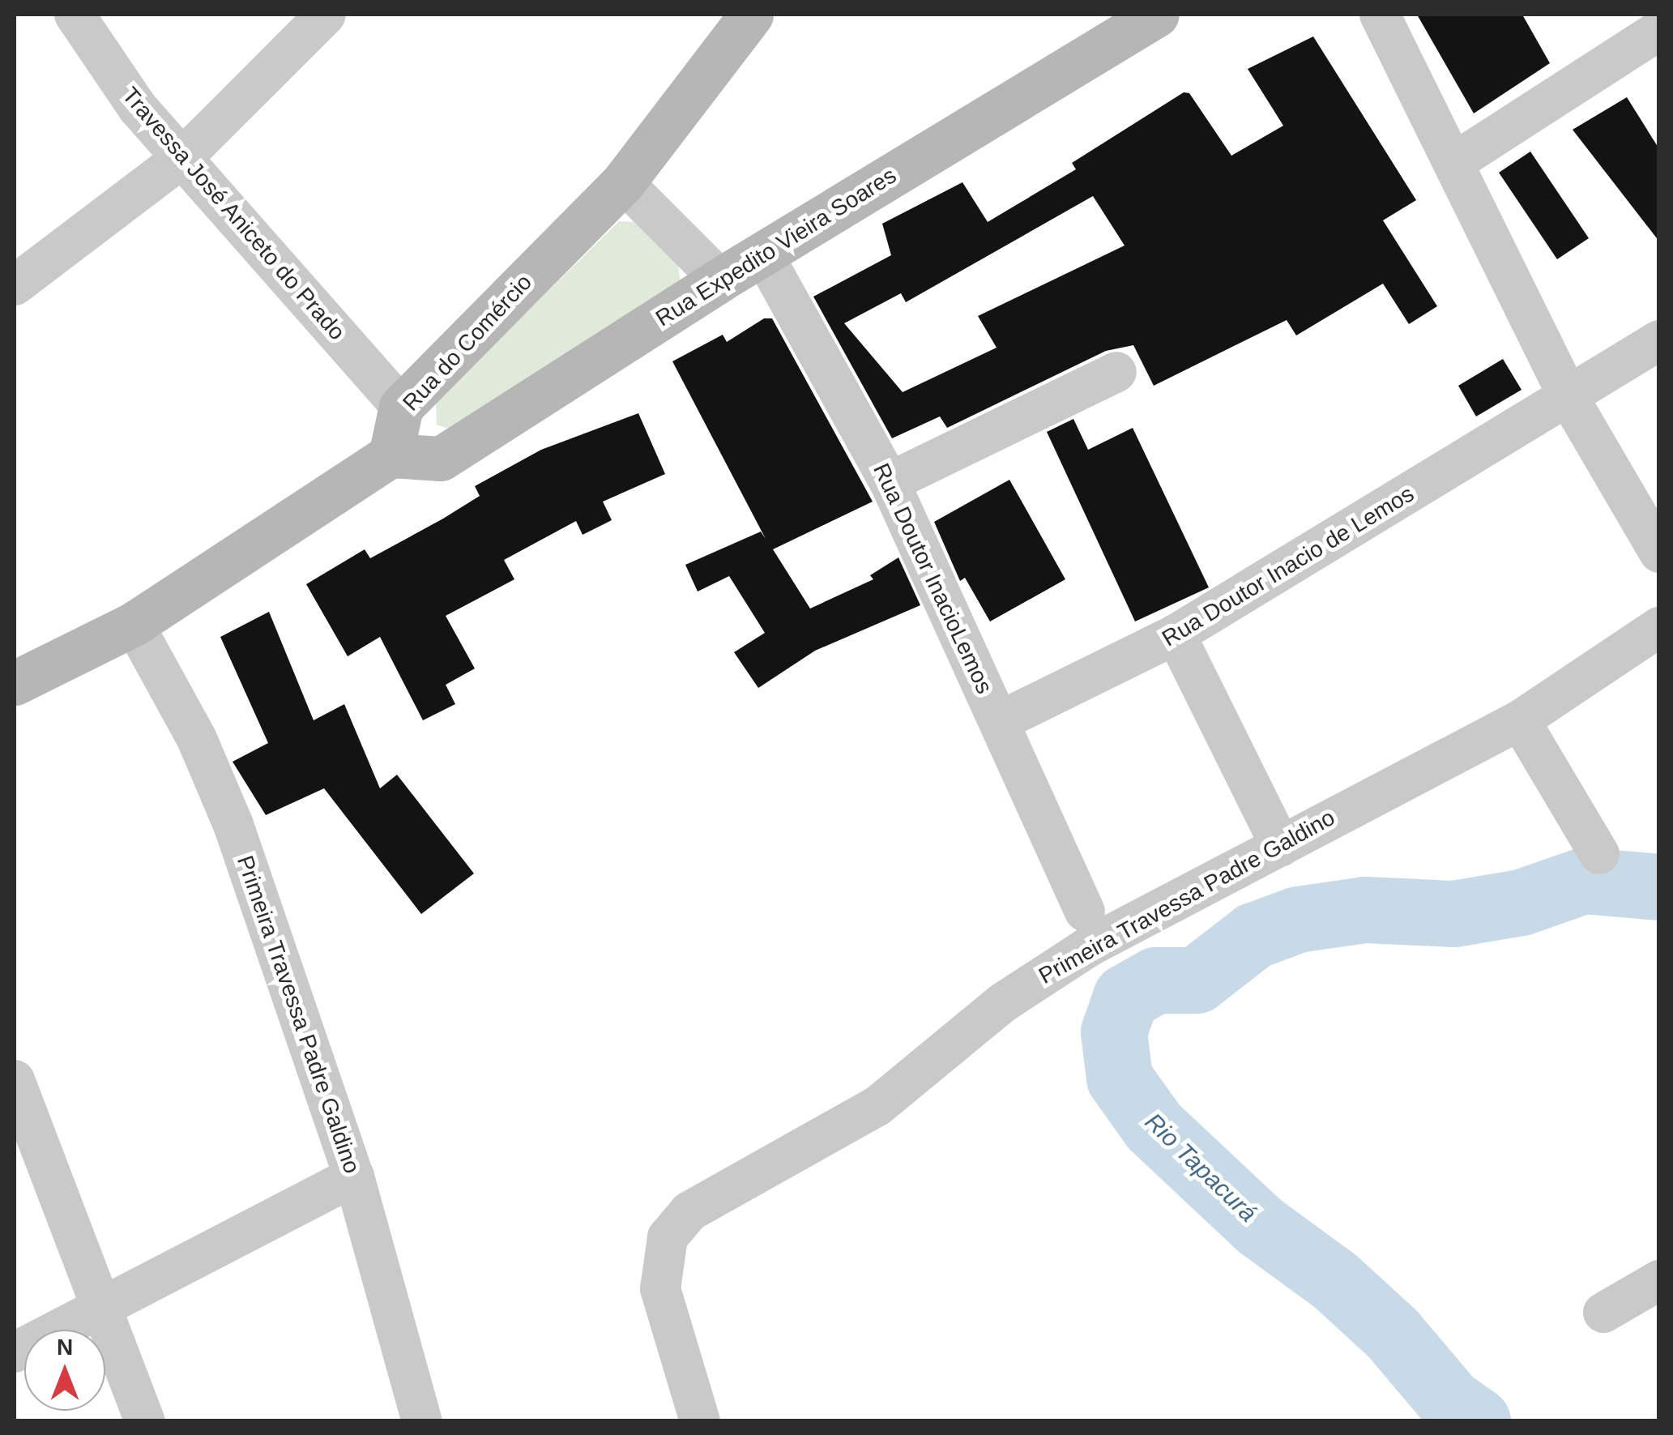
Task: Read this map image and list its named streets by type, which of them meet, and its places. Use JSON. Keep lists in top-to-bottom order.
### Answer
{
  "streets": {
    "main road": ["Rua Expedito Vieira Soares", "Rua do Comércio"],
    "street": [
      "Travessa José Aniceto do Prado",
      "Rua Doutor Inacio de Lemos",
      "Rua Doutor InacioLemos",
      "Primeira Travessa Padre Galdino"
    ]
  },
  "crossings": [
    ["Travessa José Aniceto do Prado", "Rua do Comércio"],
    ["Rua Expedito Vieira Soares", "Rua do Comércio"],
    ["Rua Expedito Vieira Soares", "Rua Doutor InacioLemos"],
    ["Rua Doutor Inacio de Lemos", "Rua Doutor InacioLemos"]
  ],
  "water": ["Rio Tapacurá"],
  "north": "top"
}
